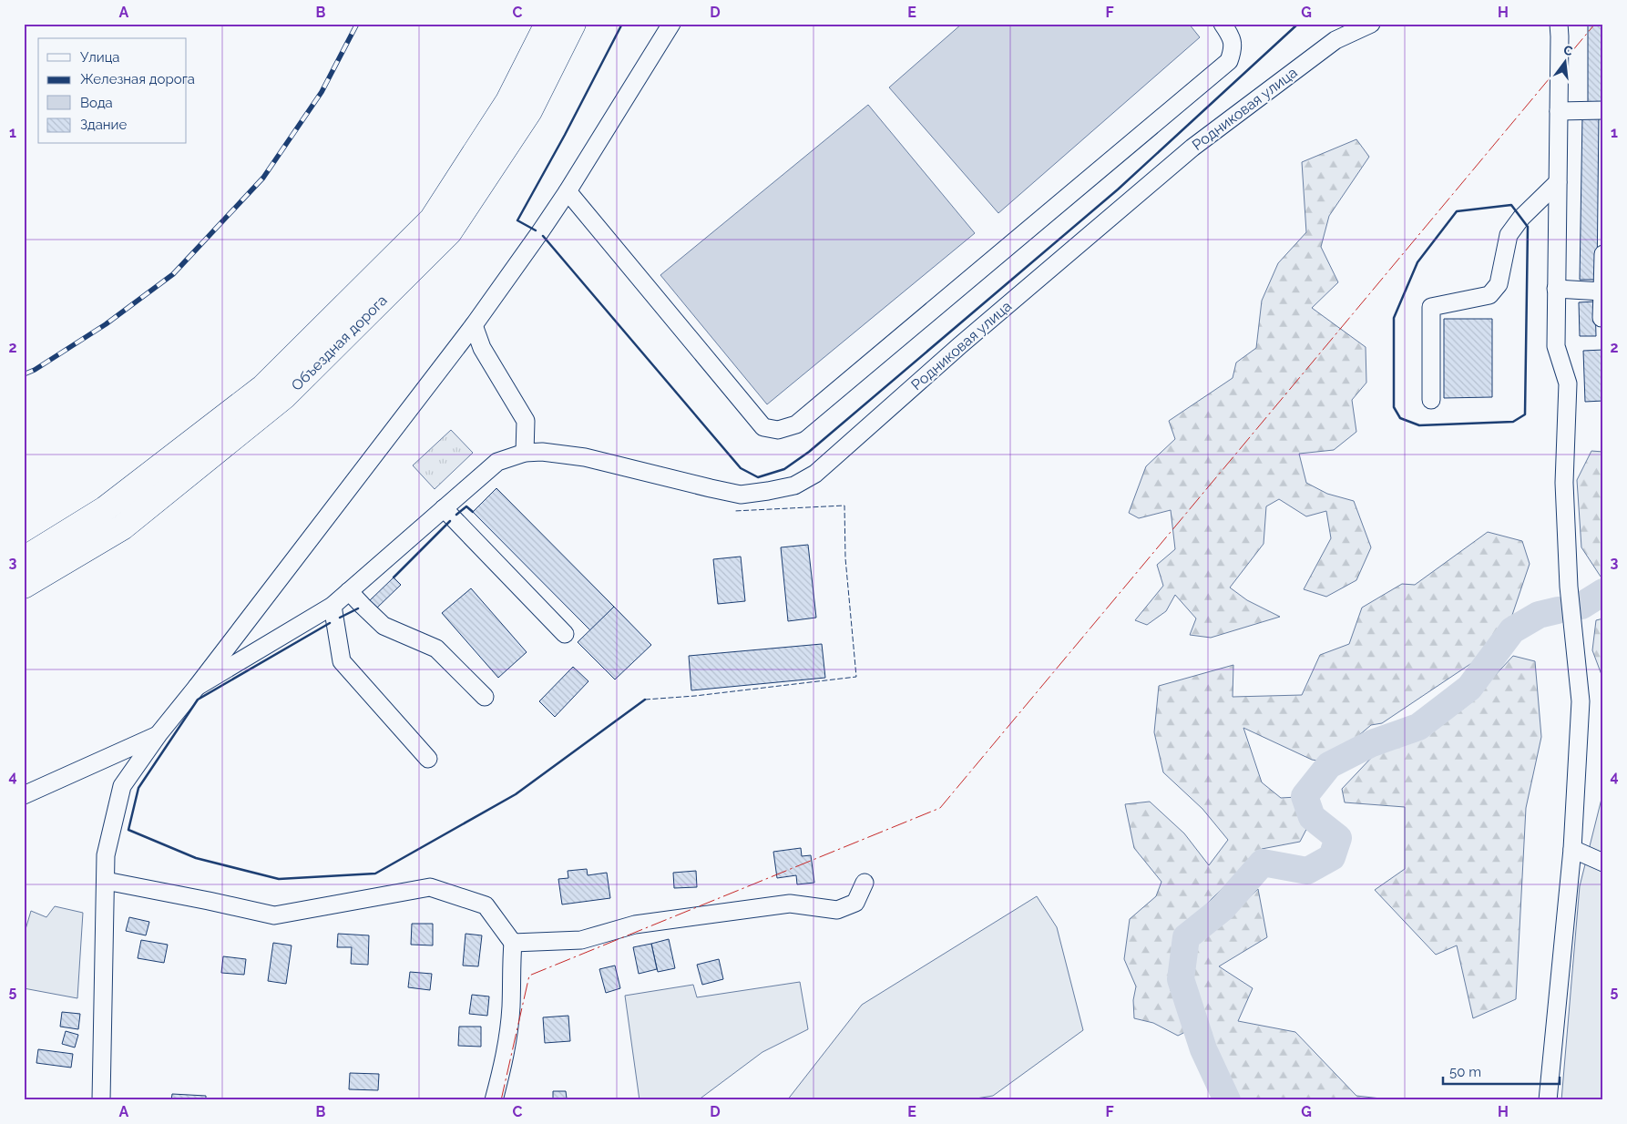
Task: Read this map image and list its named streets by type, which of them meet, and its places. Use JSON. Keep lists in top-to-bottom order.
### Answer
{
  "streets": {
    "highway": ["Объездная дорога"],
    "street": ["Родниковая улица"]
  },
  "legend": [
    "Улица",
    "Железная дорога",
    "Вода",
    "Здание"
  ],
  "scale_bar": "50 m",
  "north": "top",
  "grid": {
    "columns": [
      "A",
      "B",
      "C",
      "D",
      "E",
      "F",
      "G",
      "H"
    ],
    "rows": [
      "1",
      "2",
      "3",
      "4",
      "5"
    ]
  }
}
